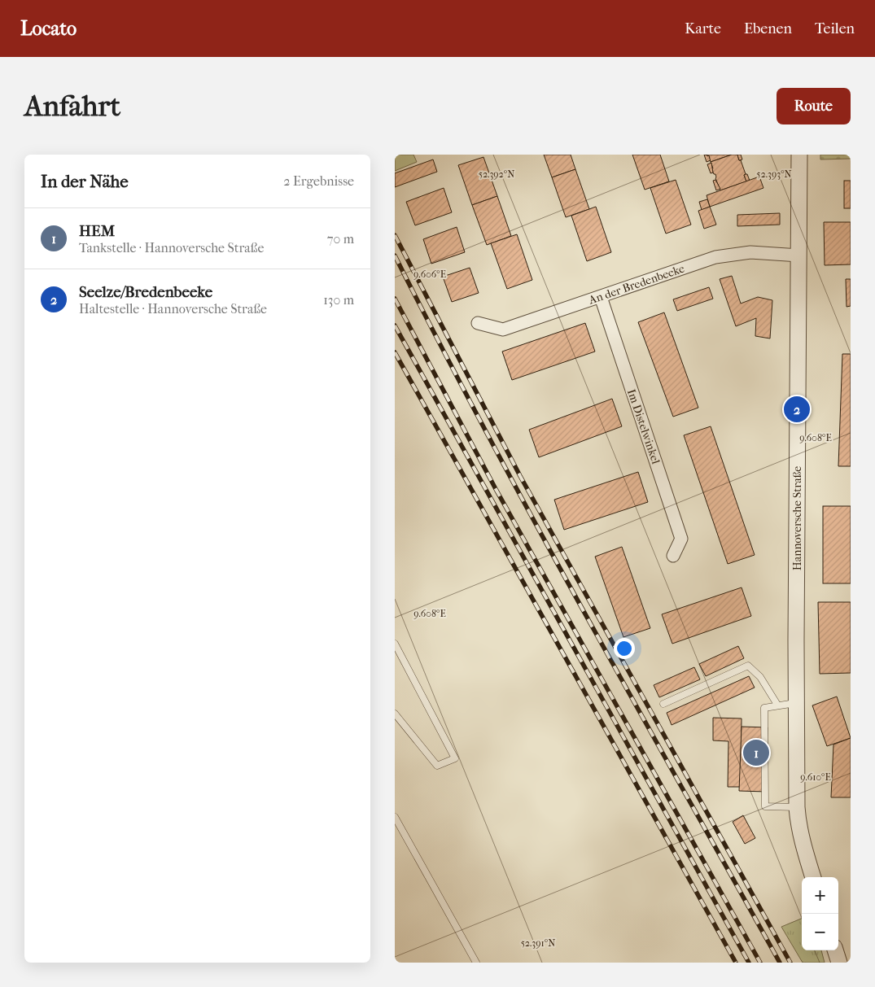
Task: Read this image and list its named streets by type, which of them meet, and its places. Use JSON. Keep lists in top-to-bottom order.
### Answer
{
  "streets": {
    "street": ["An der Bredenbeeke", "Im Distelwinkel", "Hannoversche Straße"]
  },
  "crossings": [
    ["An der Bredenbeeke", "Im Distelwinkel"],
    ["An der Bredenbeeke", "Hannoversche Straße"]
  ],
  "page": {
    "header": "Locato",
    "nav": ["Karte", "Ebenen", "Teilen"],
    "buttons": "Route",
    "title": "Anfahrt",
    "heading": ["In der Nähe", "2 Ergebnisse"],
    "list": [
      {
        "mark": "1",
        "name": "HEM",
        "note": "Tankstelle · Hannoversche Straße",
        "value": "70 m"
      },
      {
        "mark": "2",
        "name": "Seelze/Bredenbeeke",
        "note": "Haltestelle · Hannoversche Straße",
        "value": "130 m"
      }
    ],
    "pins": ["2", "1"],
    "map_buttons": ["+", "−"]
  },
  "coordinates": [
    "52.392°N",
    "52.393°N",
    "9.606°E",
    "9.608°E",
    "9.610°E",
    "52.391°N"
  ]
}
